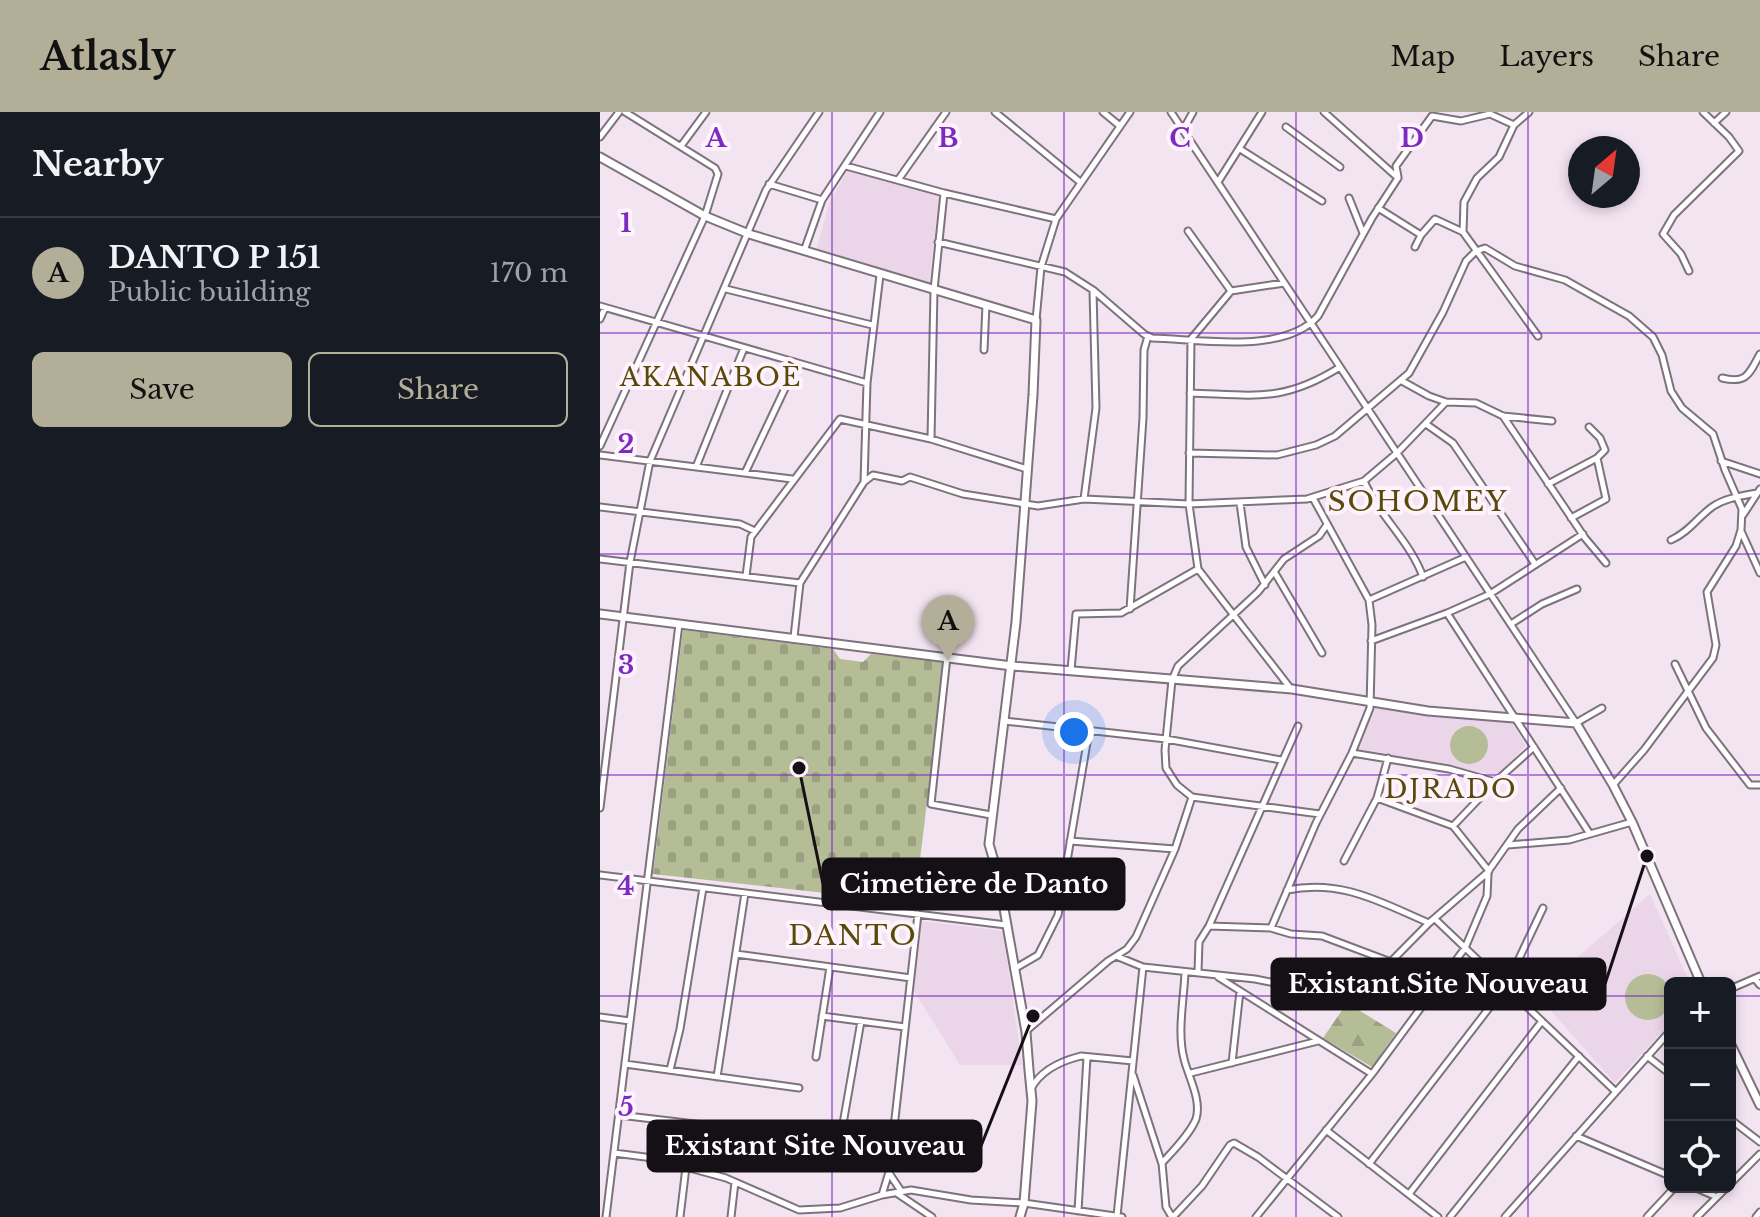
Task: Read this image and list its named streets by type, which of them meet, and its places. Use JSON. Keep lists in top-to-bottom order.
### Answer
{
  "districts": [
    "AKANABOÈ",
    "SOHOMEY",
    "DJRADO",
    "DANTO"
  ],
  "places": ["Cimetière de Danto", "Existant.Site Nouveau", "Existant Site Nouveau"],
  "north": "top right",
  "page": {
    "header": "Atlasly",
    "nav": ["Map", "Layers", "Share"],
    "heading": "Nearby",
    "list": [
      {
        "mark": "A",
        "name": "DANTO P 151",
        "note": "Public building",
        "value": "170 m"
      }
    ],
    "buttons": ["Save", "Share"],
    "pins": "A",
    "map_buttons": ["+", "−"]
  },
  "grid": {
    "columns": [
      "A",
      "B",
      "C",
      "D"
    ],
    "rows": [
      "1",
      "2",
      "3",
      "4",
      "5"
    ]
  }
}
